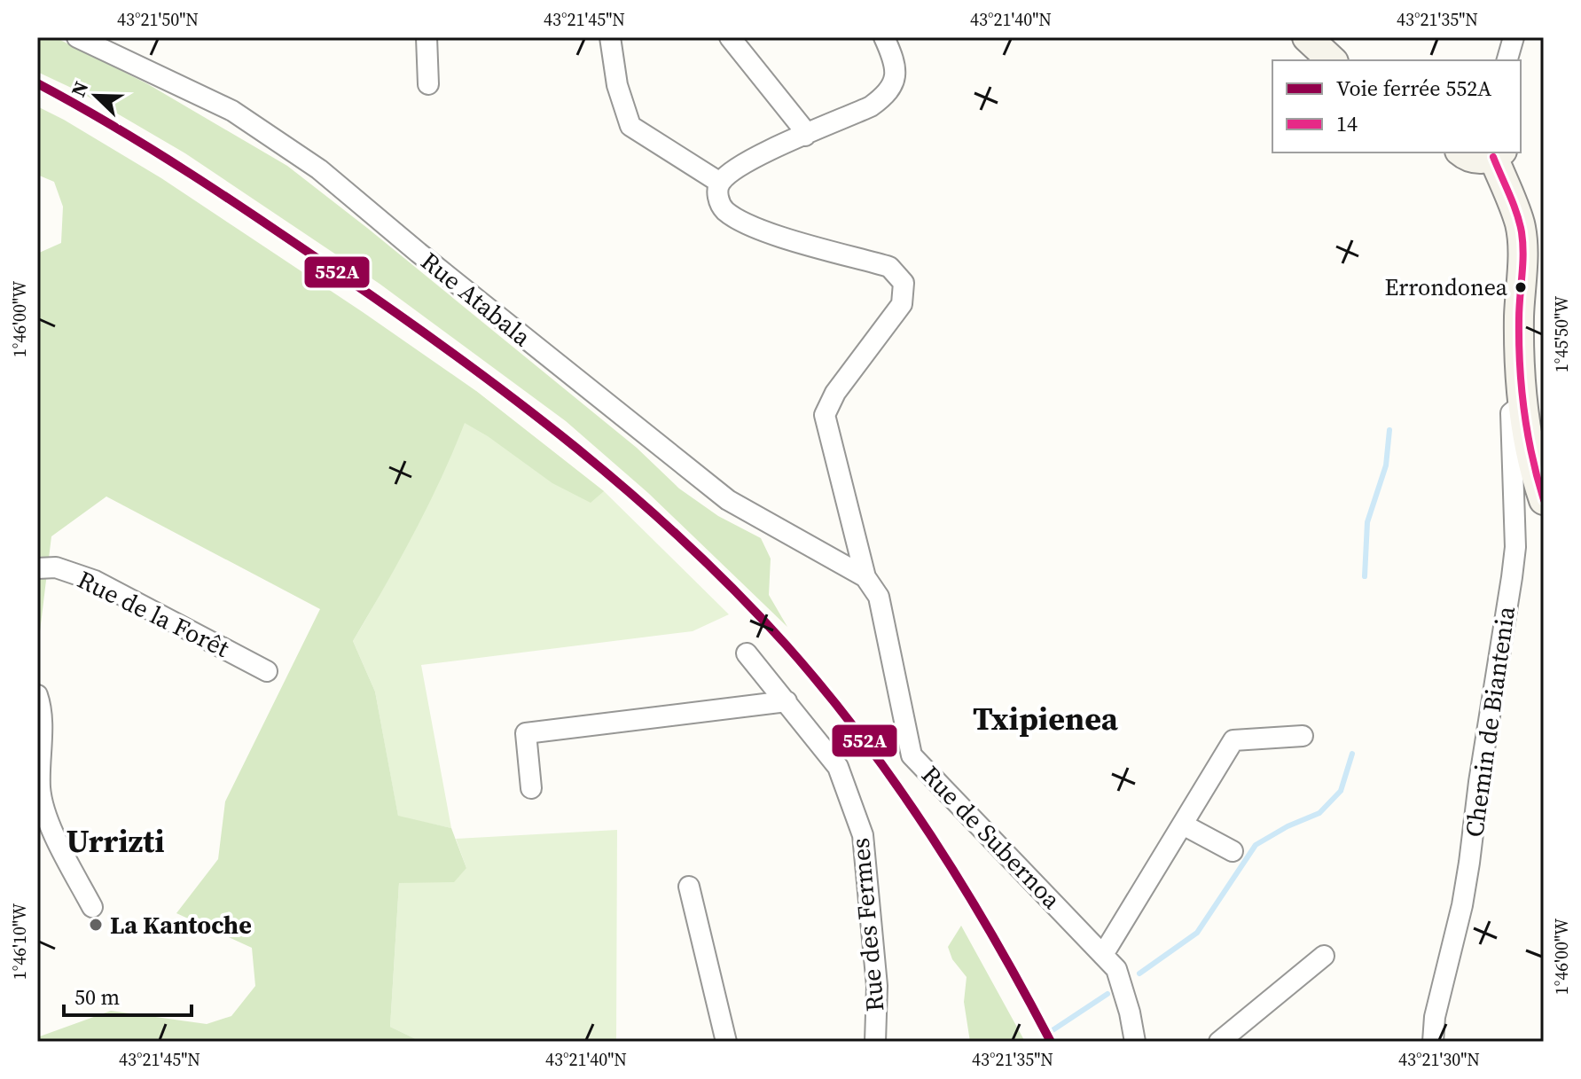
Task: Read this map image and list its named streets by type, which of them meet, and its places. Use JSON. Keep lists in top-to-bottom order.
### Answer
{
  "streets": {
    "street": [
      "Rue Atabala",
      "Rue de la Forêt",
      "Chemin de Biantenia",
      "Rue de Subernoa",
      "Rue des Fermes"
    ]
  },
  "crossings": [
    ["Rue Atabala", "Rue de Subernoa"]
  ],
  "districts": ["Txipienea", "Urrizti"],
  "places": ["Errondonea", "La Kantoche"],
  "lines": ["rail line 552A", "transit line 14"],
  "legend": ["Voie ferrée 552A", "14"],
  "scale_bar": "50 m",
  "north": "top left",
  "coordinates": [
    "43°21'50\"N",
    "43°21'45\"N",
    "43°21'40\"N",
    "43°21'35\"N",
    "1°46'00\"W",
    "1°45'50\"W",
    "1°46'10\"W",
    "43°21'30\"N"
  ]
}
